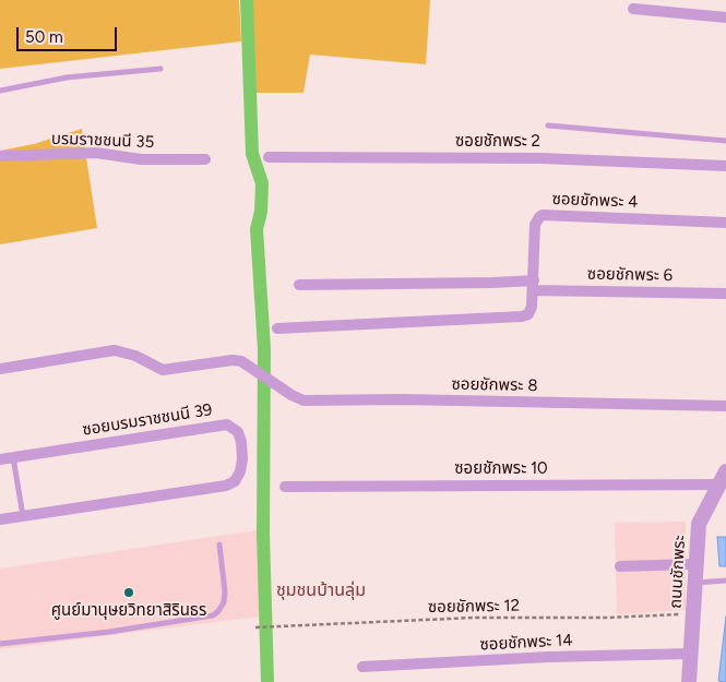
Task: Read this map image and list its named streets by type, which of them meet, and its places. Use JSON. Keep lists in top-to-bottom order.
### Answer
{
  "streets": {
    "street": [
      "บรมราชชนนี 35",
      "ซอยชักพระ 2",
      "ซอยชักพระ 4",
      "ซอยชักพระ 6",
      "ซอยชักพระ 8",
      "ซอยบรมราชชนนี 39",
      "ซอยชักพระ 10",
      "ถนนชักพระ",
      "ซอยชักพระ 14"
    ],
    "path": ["ซอยชักพระ 12"]
  },
  "crossings": [
    ["ซอยชักพระ 4", "ซอยชักพระ 6"],
    ["ซอยชักพระ 10", "ถนนชักพระ"],
    ["ถนนชักพระ", "ซอยชักพระ 12"],
    ["ถนนชักพระ", "ซอยชักพระ 14"]
  ],
  "districts": ["ชุมชนบ้านลุ่ม"],
  "places": ["ศูนย์มานุษยวิทยาสิรินธร"],
  "scale_bar": "50 m"
}
